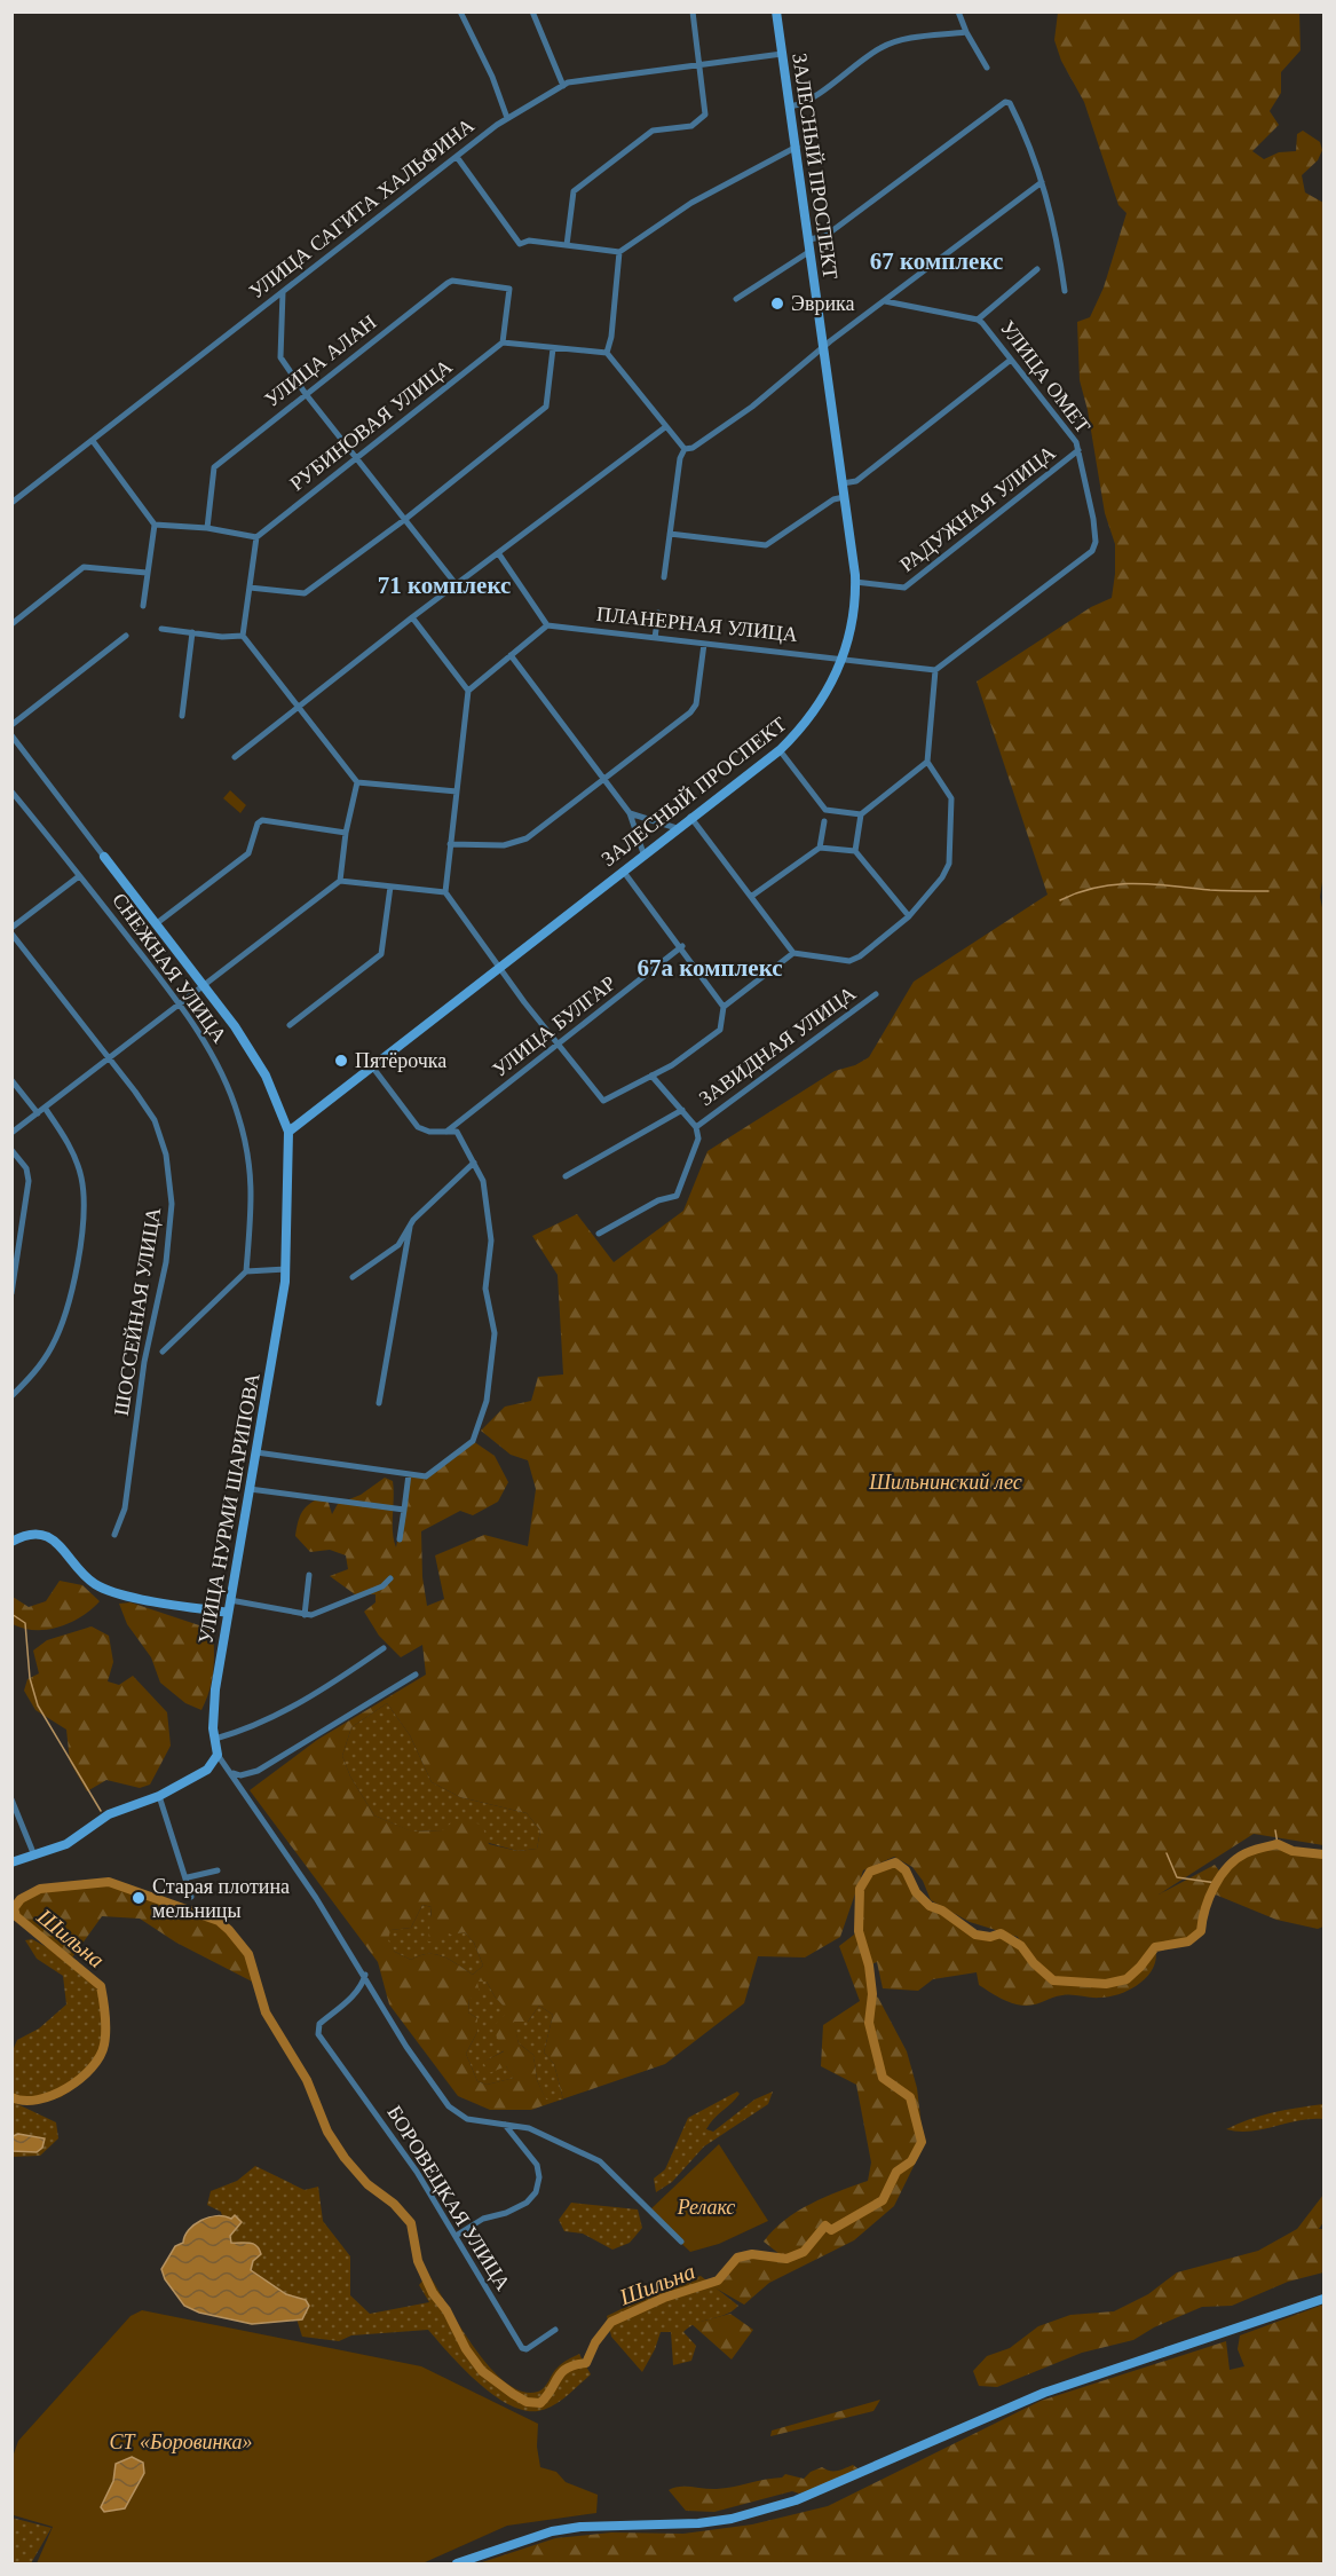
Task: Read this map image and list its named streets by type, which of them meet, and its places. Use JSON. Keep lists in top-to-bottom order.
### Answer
{
  "streets": {
    "main road": ["ЗАЛЕСНЫЙ ПРОСПЕКТ", "УЛИЦА НУРМИ ШАРИПОВА"],
    "street": [
      "УЛИЦА САГИТА ХАЛЬФИНА",
      "УЛИЦА АЛАН",
      "УЛИЦА ОМЕТ",
      "РУБИНОВАЯ УЛИЦА",
      "РАДУЖНАЯ УЛИЦА",
      "ПЛАНЕРНАЯ УЛИЦА",
      "СНЕЖНАЯ УЛИЦА",
      "УЛИЦА БУЛГАР",
      "ЗАВИДНАЯ УЛИЦА",
      "ШОССЕЙНАЯ УЛИЦА",
      "БОРОВЕЦКАЯ УЛИЦА"
    ]
  },
  "crossings": [
    ["ЗАЛЕСНЫЙ ПРОСПЕКТ", "УЛИЦА САГИТА ХАЛЬФИНА"],
    ["ЗАЛЕСНЫЙ ПРОСПЕКТ", "РАДУЖНАЯ УЛИЦА"],
    ["ЗАЛЕСНЫЙ ПРОСПЕКТ", "ПЛАНЕРНАЯ УЛИЦА"],
    ["ЗАЛЕСНЫЙ ПРОСПЕКТ", "УЛИЦА НУРМИ ШАРИПОВА"],
    ["УЛИЦА АЛАН", "РУБИНОВАЯ УЛИЦА"],
    ["УЛИЦА ОМЕТ", "РАДУЖНАЯ УЛИЦА"],
    ["УЛИЦА ОМЕТ", "ПЛАНЕРНАЯ УЛИЦА"]
  ],
  "districts": ["67 комплекс", "71 комплекс", "67а комплекс"],
  "water": ["Шильна"],
  "parks": ["Шильнинский лес", "Релакс", "СТ «Боровинка»"],
  "places": ["Эврика", "Пятёрочка", "Старая плотина мельницы"]
}
